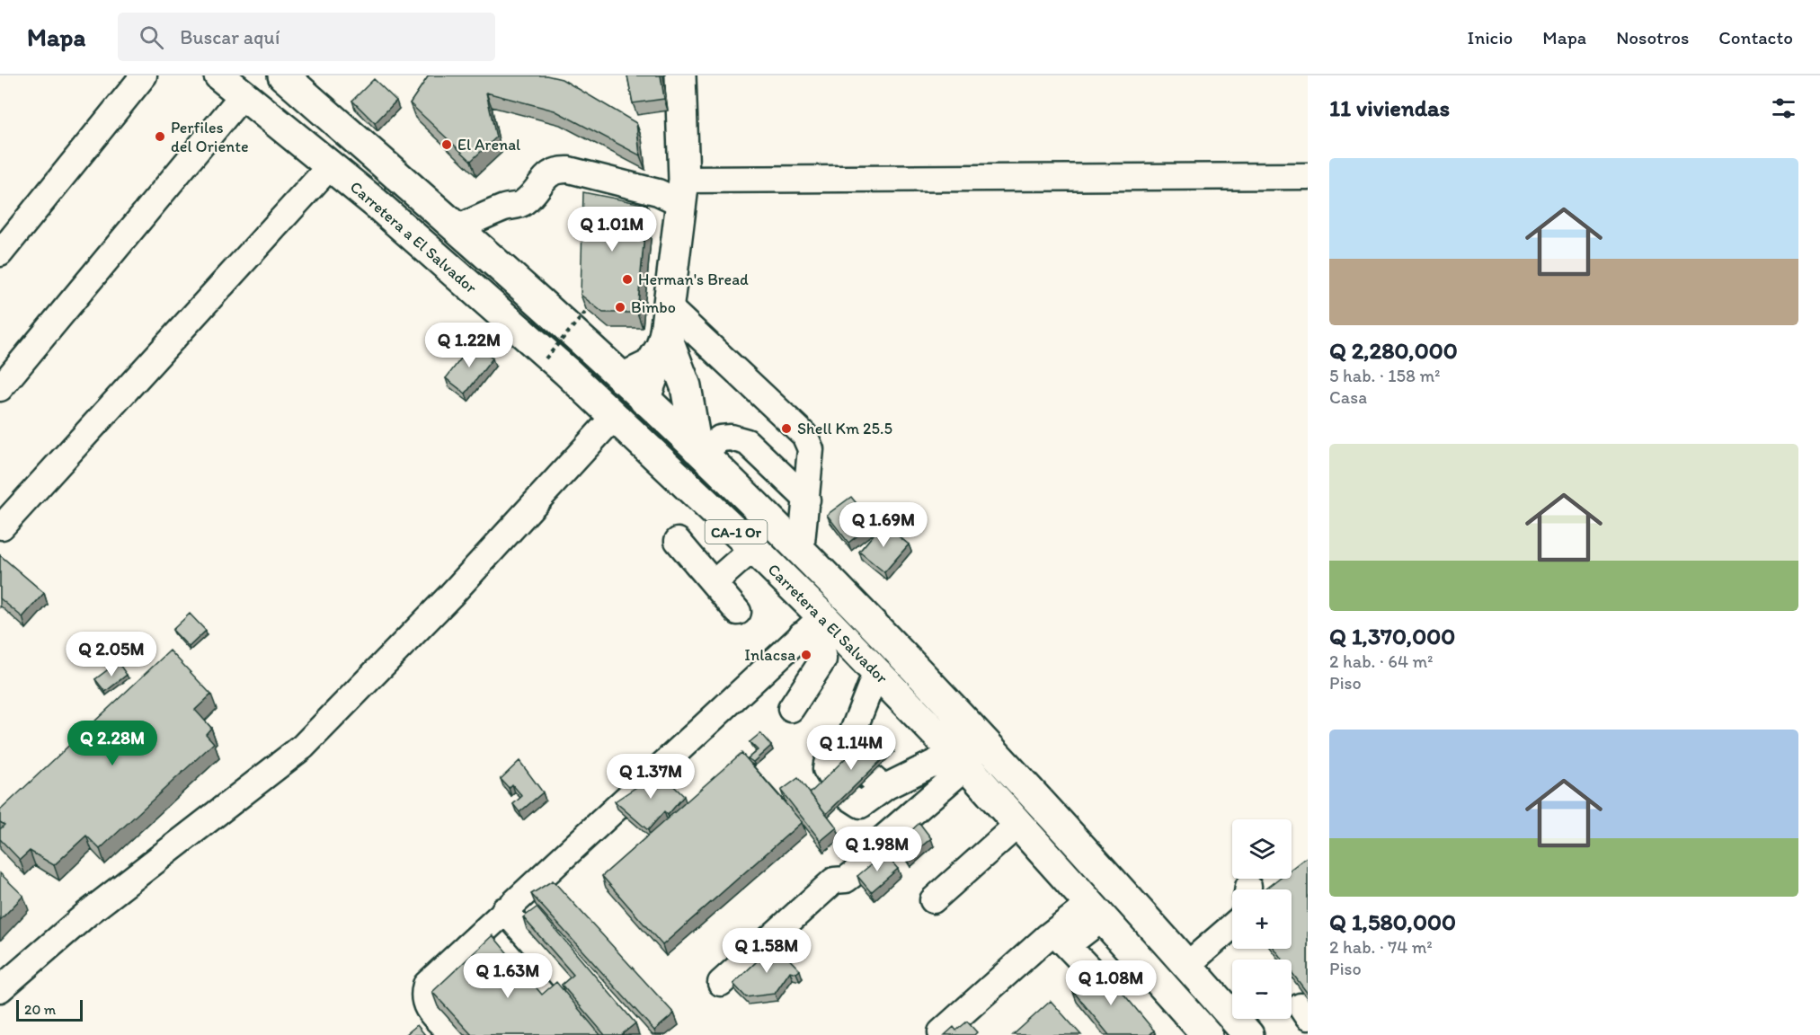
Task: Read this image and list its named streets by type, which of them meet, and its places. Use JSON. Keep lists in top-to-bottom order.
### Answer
{
  "streets": {
    "main road": ["Carretera a El Salvador", "CA-1 Or"]
  },
  "places": [
    "Perfiles del Oriente",
    "El Arenal",
    "Herman's Bread",
    "Bimbo",
    "Shell Km 25.5",
    "Inlacsa"
  ],
  "scale_bar": "20 m",
  "page": {
    "header": "Mapa",
    "search": "Buscar aquí",
    "nav": [
      "Inicio",
      "Mapa",
      "Nosotros",
      "Contacto"
    ],
    "heading": "11 viviendas",
    "list": [
      {
        "name": "Q 2,280,000",
        "note": "5 hab. · 158 m² · Casa"
      },
      {
        "name": "Q 1,370,000",
        "note": "2 hab. · 64 m² · Piso"
      },
      {
        "name": "Q 1,580,000",
        "note": "2 hab. · 74 m² · Piso"
      }
    ],
    "price": [
      "Q 1.01M",
      "Q 1.22M",
      "Q 1.69M",
      "Q 2.05M",
      "Q 2.28M",
      "Q 1.14M",
      "Q 1.37M",
      "Q 1.98M",
      "Q 1.58M",
      "Q 1.63M",
      "Q 1.08M"
    ],
    "map_buttons": ["+", "−"],
    "scale": "20 m"
  }
}
